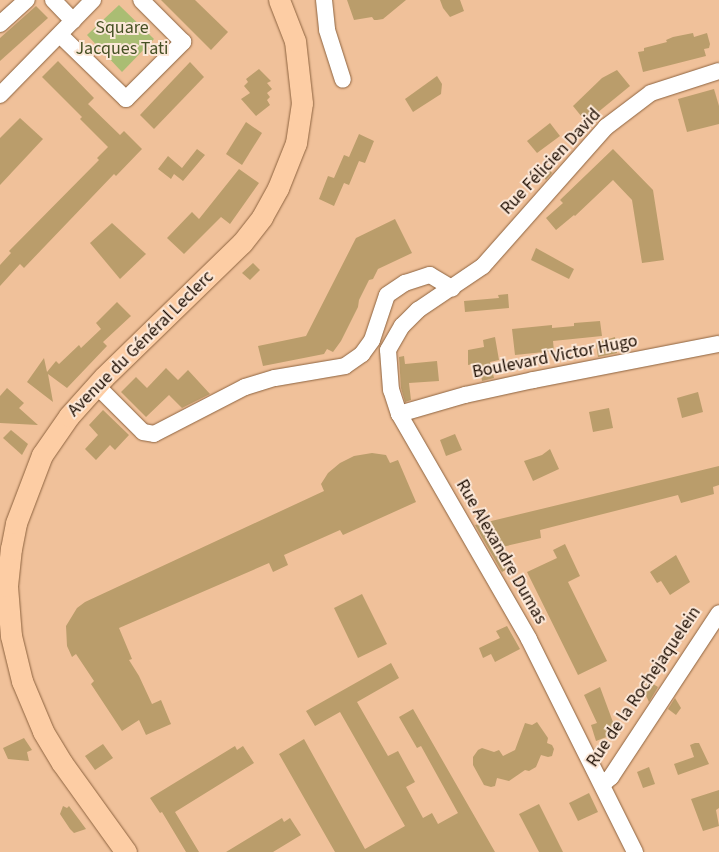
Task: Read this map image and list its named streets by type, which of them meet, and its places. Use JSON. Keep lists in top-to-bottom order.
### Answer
{
  "streets": {
    "main road": ["Avenue du Général Leclerc"],
    "street": [
      "Rue Félicien David",
      "Boulevard Victor Hugo",
      "Rue Alexandre Dumas",
      "Rue de la Rochejaquelein"
    ]
  },
  "crossings": [
    ["Rue Félicien David", "Rue Alexandre Dumas"],
    ["Boulevard Victor Hugo", "Rue Alexandre Dumas"],
    ["Rue Alexandre Dumas", "Rue de la Rochejaquelein"]
  ],
  "parks": ["Square Jacques Tati"]
}
